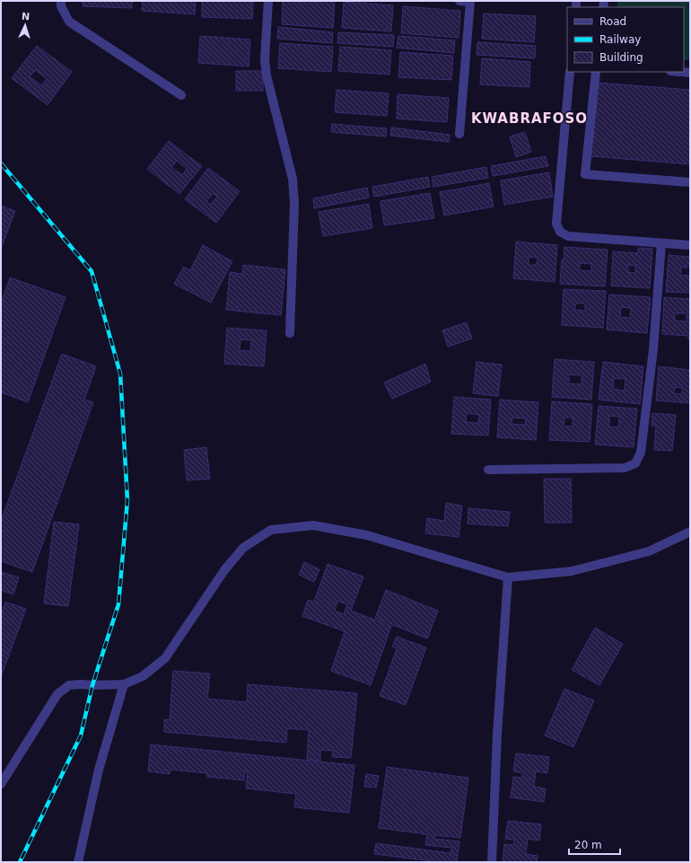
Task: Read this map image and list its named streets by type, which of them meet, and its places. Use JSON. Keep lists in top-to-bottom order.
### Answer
{
  "districts": ["KWABRAFOSO"],
  "legend": ["Road", "Railway", "Building"],
  "scale_bar": "20 m",
  "north": "top"
}
